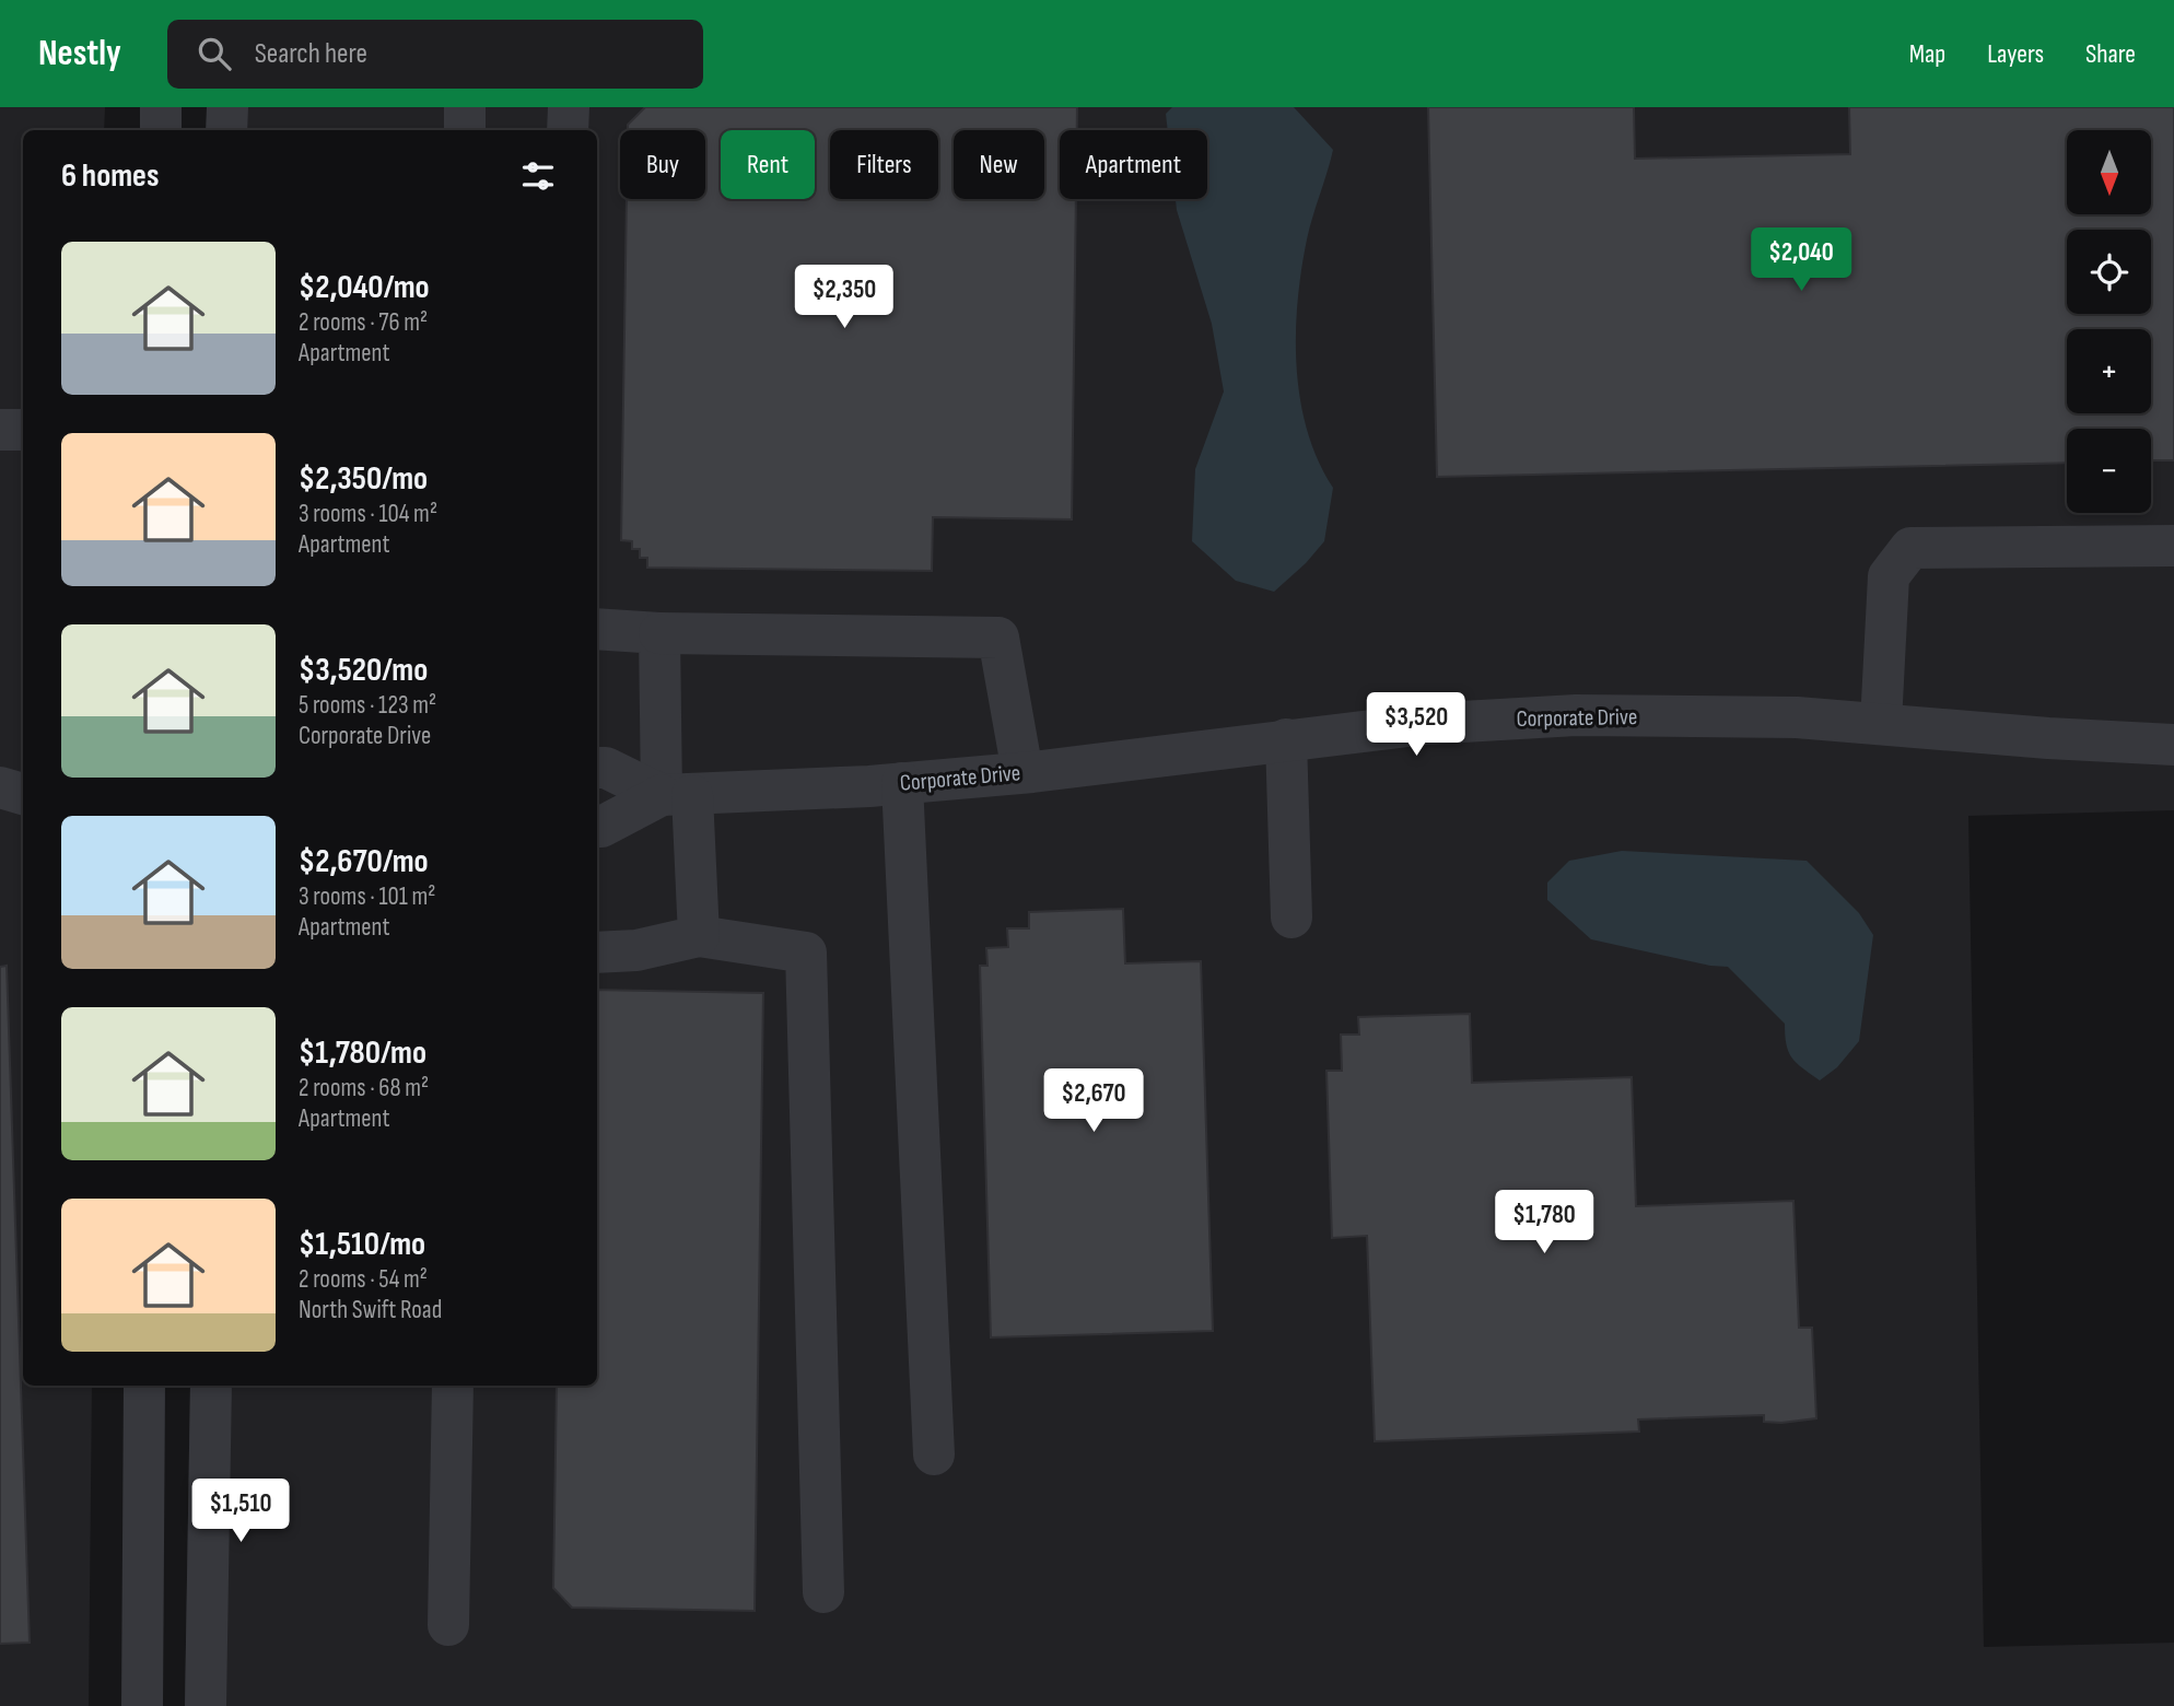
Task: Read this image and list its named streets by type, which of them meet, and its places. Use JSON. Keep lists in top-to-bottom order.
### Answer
{
  "streets": {
    "street": ["Corporate Drive"]
  },
  "north": "bottom",
  "page": {
    "header": "Nestly",
    "search": "Search here",
    "nav": ["Map", "Layers", "Share"],
    "map_buttons": ["+", "−"],
    "chip": [
      "Buy",
      "Rent",
      "Filters",
      "New",
      "Apartment"
    ],
    "heading": "6 homes",
    "list": [
      {
        "name": "$2,040/mo",
        "note": "2 rooms · 76 m² · Apartment"
      },
      {
        "name": "$2,350/mo",
        "note": "3 rooms · 104 m² · Apartment"
      },
      {
        "name": "$3,520/mo",
        "note": "5 rooms · 123 m² · Corporate Drive"
      },
      {
        "name": "$2,670/mo",
        "note": "3 rooms · 101 m² · Apartment"
      },
      {
        "name": "$1,780/mo",
        "note": "2 rooms · 68 m² · Apartment"
      },
      {
        "name": "$1,510/mo",
        "note": "2 rooms · 54 m² · North Swift Road"
      }
    ],
    "price": [
      "$2,040",
      "$2,350",
      "$3,520",
      "$2,670",
      "$1,780",
      "$1,510"
    ]
  }
}
